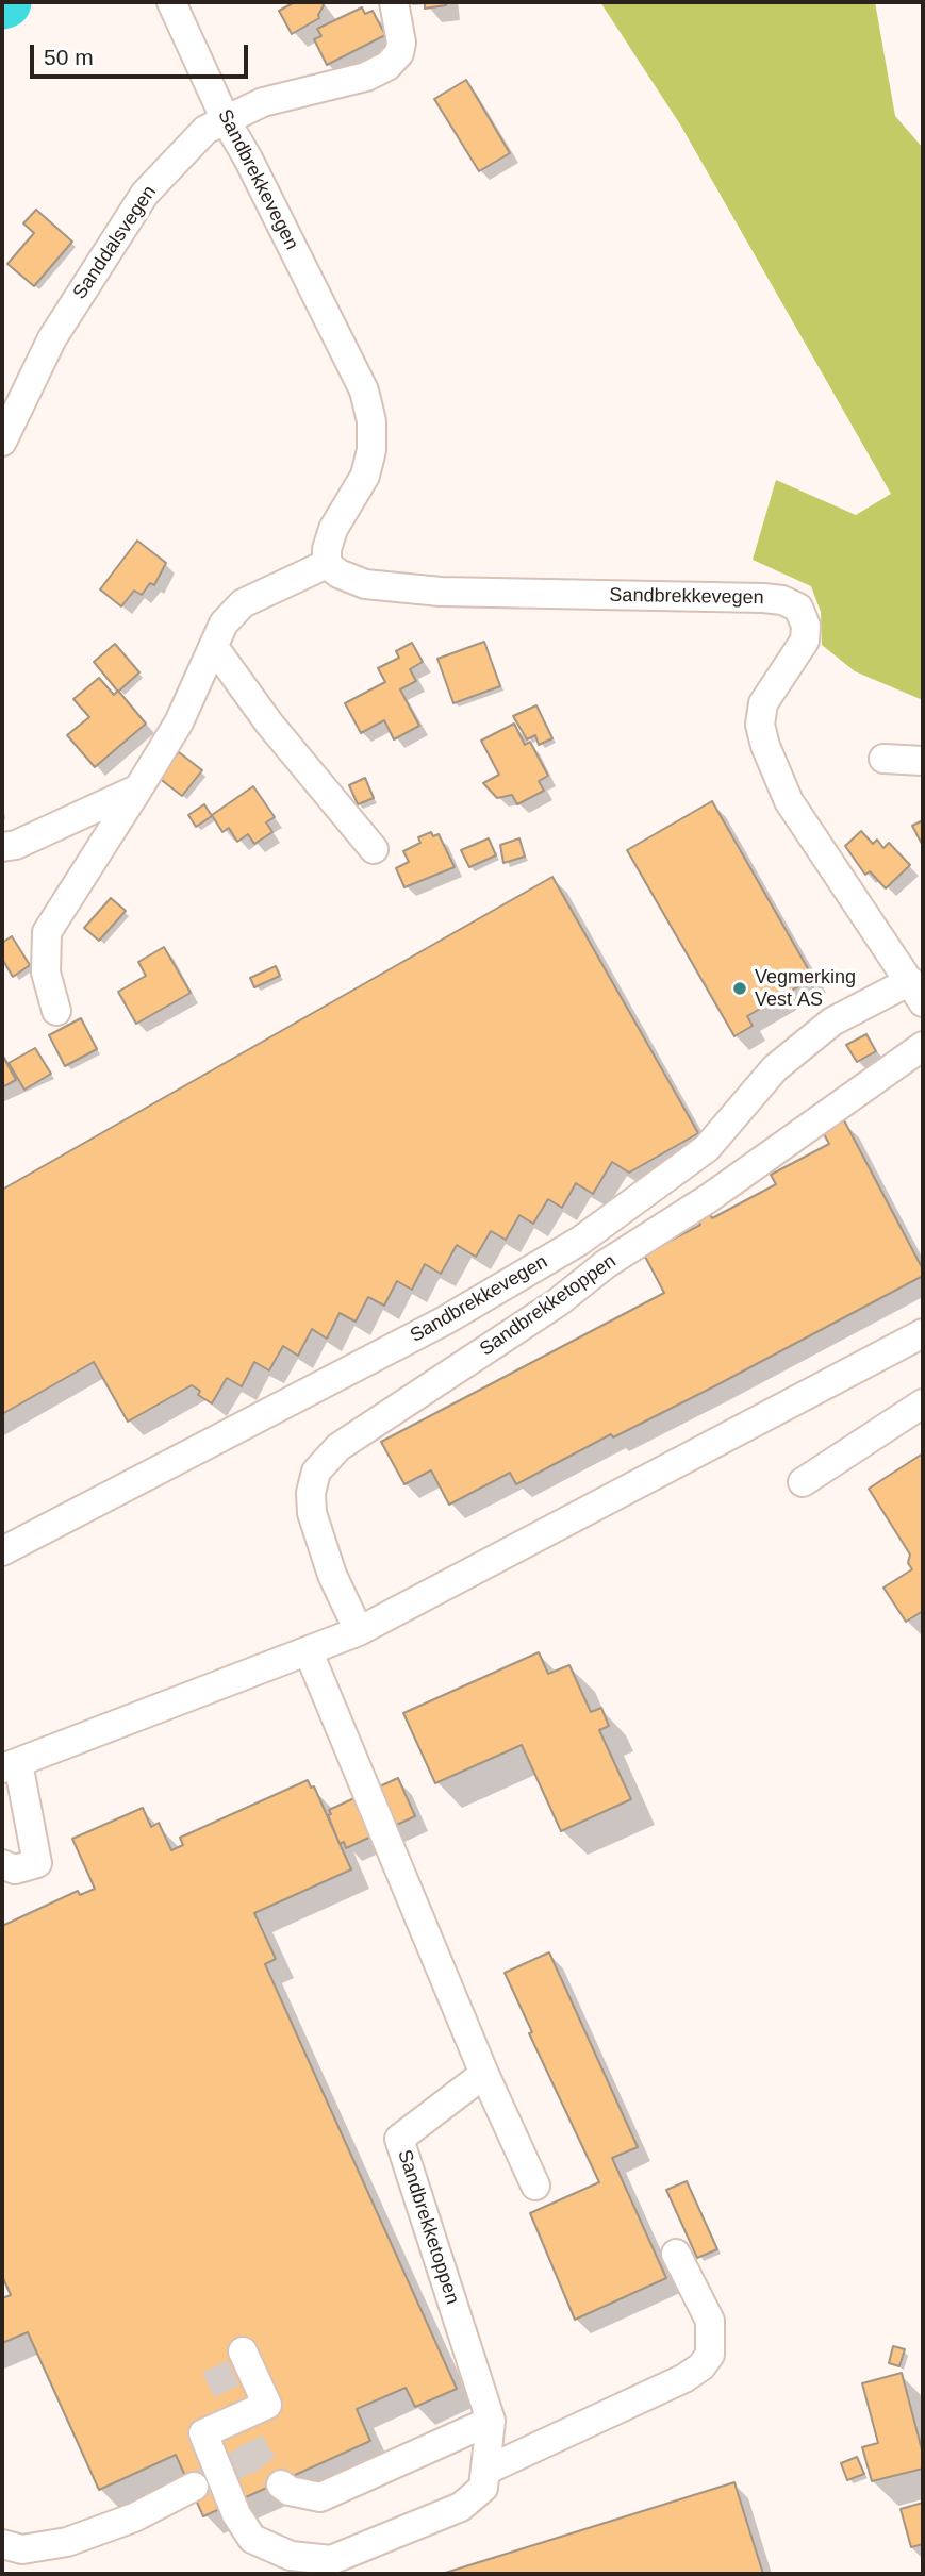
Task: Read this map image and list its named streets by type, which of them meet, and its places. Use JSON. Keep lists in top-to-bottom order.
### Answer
{
  "streets": {
    "street": ["Sandbrekkevegen", "Sanddalsvegen", "Sandbrekketoppen"]
  },
  "crossings": [
    ["Sandbrekkevegen", "Sanddalsvegen"]
  ],
  "places": ["Vegmerking Vest AS"],
  "scale_bar": "50 m"
}
